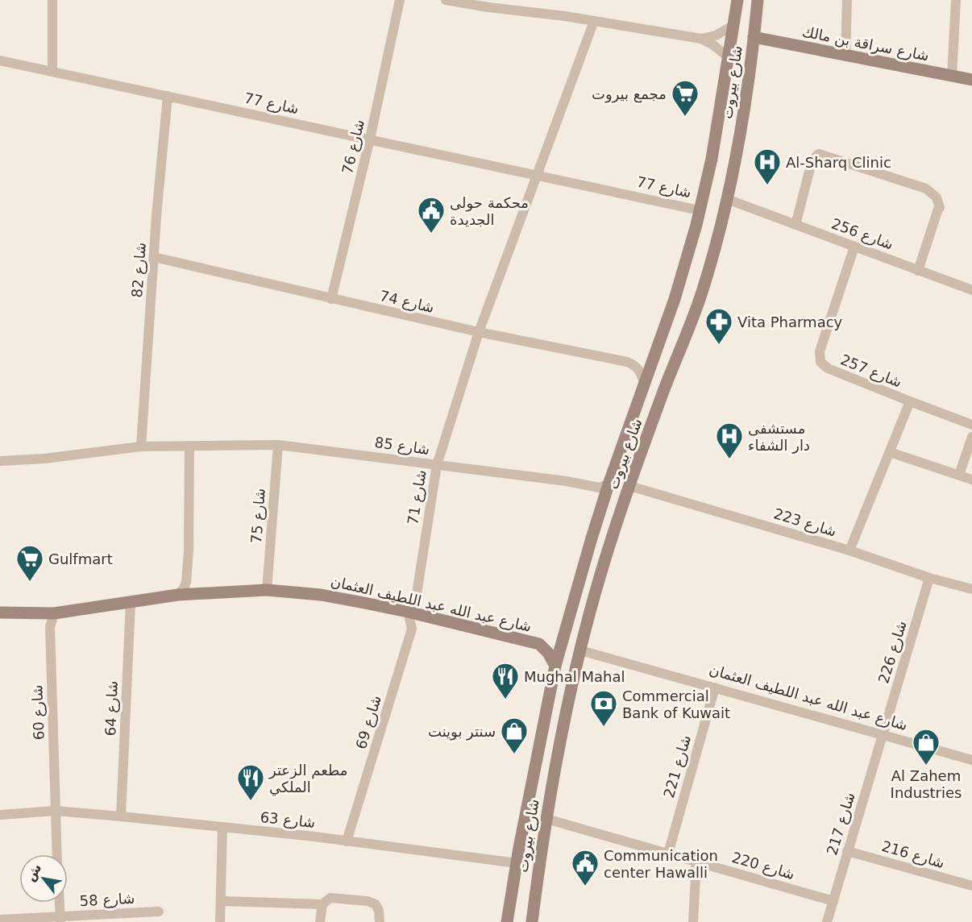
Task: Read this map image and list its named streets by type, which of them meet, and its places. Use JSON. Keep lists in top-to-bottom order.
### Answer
{
  "streets": {
    "main road": ["شارع سراقة بن مالك", "شارع بيروت", "شارع عبد الله عبد اللطيف العثمان"],
    "street": [
      "شارع 77",
      "شارع 76",
      "شارع 256",
      "شارع 82",
      "شارع 74",
      "شارع 257",
      "شارع 85",
      "شارع 71",
      "شارع 75",
      "شارع 223",
      "شارع 226",
      "شارع 64",
      "شارع 60",
      "شارع 69",
      "شارع 221",
      "شارع 63",
      "شارع 217",
      "شارع 216",
      "شارع 220",
      "شارع 58"
    ]
  },
  "crossings": [
    ["شارع سراقة بن مالك", "شارع بيروت"],
    ["شارع بيروت", "شارع 77"],
    ["شارع بيروت", "شارع 256"],
    ["شارع بيروت", "شارع 74"],
    ["شارع بيروت", "شارع 85"],
    ["شارع بيروت", "شارع 223"],
    ["شارع بيروت", "شارع عبد الله عبد اللطيف العثمان"],
    ["شارع بيروت", "شارع 63"],
    ["شارع بيروت", "شارع 220"],
    ["شارع 77", "شارع 76"],
    ["شارع 77", "شارع 82"],
    ["شارع 76", "شارع 74"],
    ["شارع 256", "شارع 257"],
    ["شارع 82", "شارع 74"],
    ["شارع 82", "شارع 85"],
    ["شارع 74", "شارع 71"],
    ["شارع 85", "شارع 71"],
    ["شارع 85", "شارع 75"],
    ["شارع 71", "شارع عبد الله عبد اللطيف العثمان"],
    ["شارع 71", "شارع 69"],
    ["شارع 75", "شارع عبد الله عبد اللطيف العثمان"],
    ["شارع 223", "شارع 226"],
    ["شارع عبد الله عبد اللطيف العثمان", "شارع 226"],
    ["شارع عبد الله عبد اللطيف العثمان", "شارع 64"],
    ["شارع عبد الله عبد اللطيف العثمان", "شارع 60"],
    ["شارع عبد الله عبد اللطيف العثمان", "شارع 69"],
    ["شارع عبد الله عبد اللطيف العثمان", "شارع 221"],
    ["شارع عبد الله عبد اللطيف العثمان", "شارع 217"],
    ["شارع 226", "شارع 217"],
    ["شارع 64", "شارع 63"],
    ["شارع 60", "شارع 63"],
    ["شارع 69", "شارع 63"],
    ["شارع 221", "شارع 220"],
    ["شارع 217", "شارع 216"],
    ["شارع 217", "شارع 220"]
  ],
  "places": {
    "supermarket": ["مجمع بيروت", "Gulfmart"],
    "hospital": ["Al-Sharq Clinic", "مستشفى دار الشفاء"],
    "public building": ["محكمة حولى الجديدة", "Communication center Hawalli"],
    "pharmacy": ["Vita Pharmacy"],
    "restaurant": ["Mughal Mahal", "مطعم الزعتر الملكي"],
    "bank": ["Commercial Bank of Kuwait"],
    "shop": ["سنتر بوينت", "Al Zahem Industries"]
  },
  "north": "top left"
}
